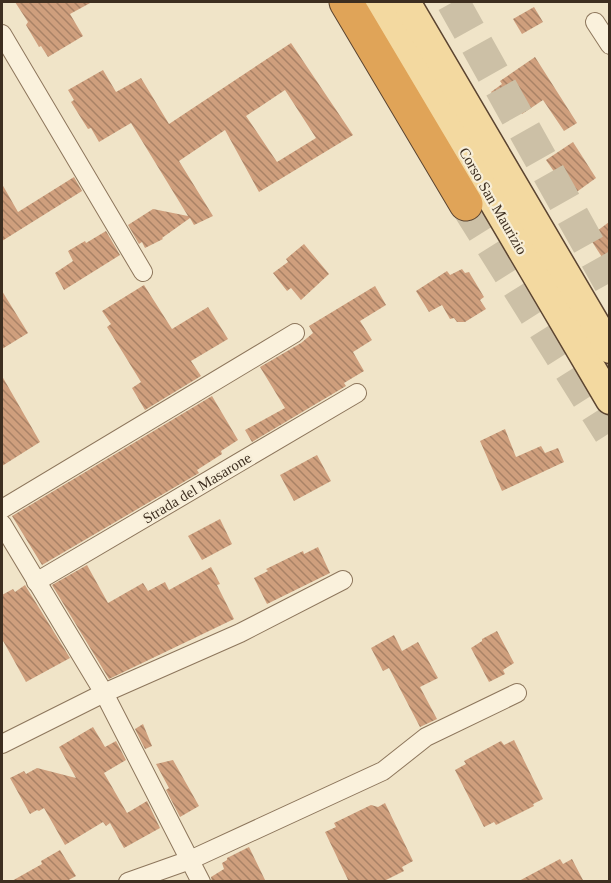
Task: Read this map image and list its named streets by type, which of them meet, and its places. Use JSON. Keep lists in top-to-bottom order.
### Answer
{
  "streets": {
    "main road": ["Corso San Maurizio"],
    "street": ["Strada del Masarone"]
  }
}
